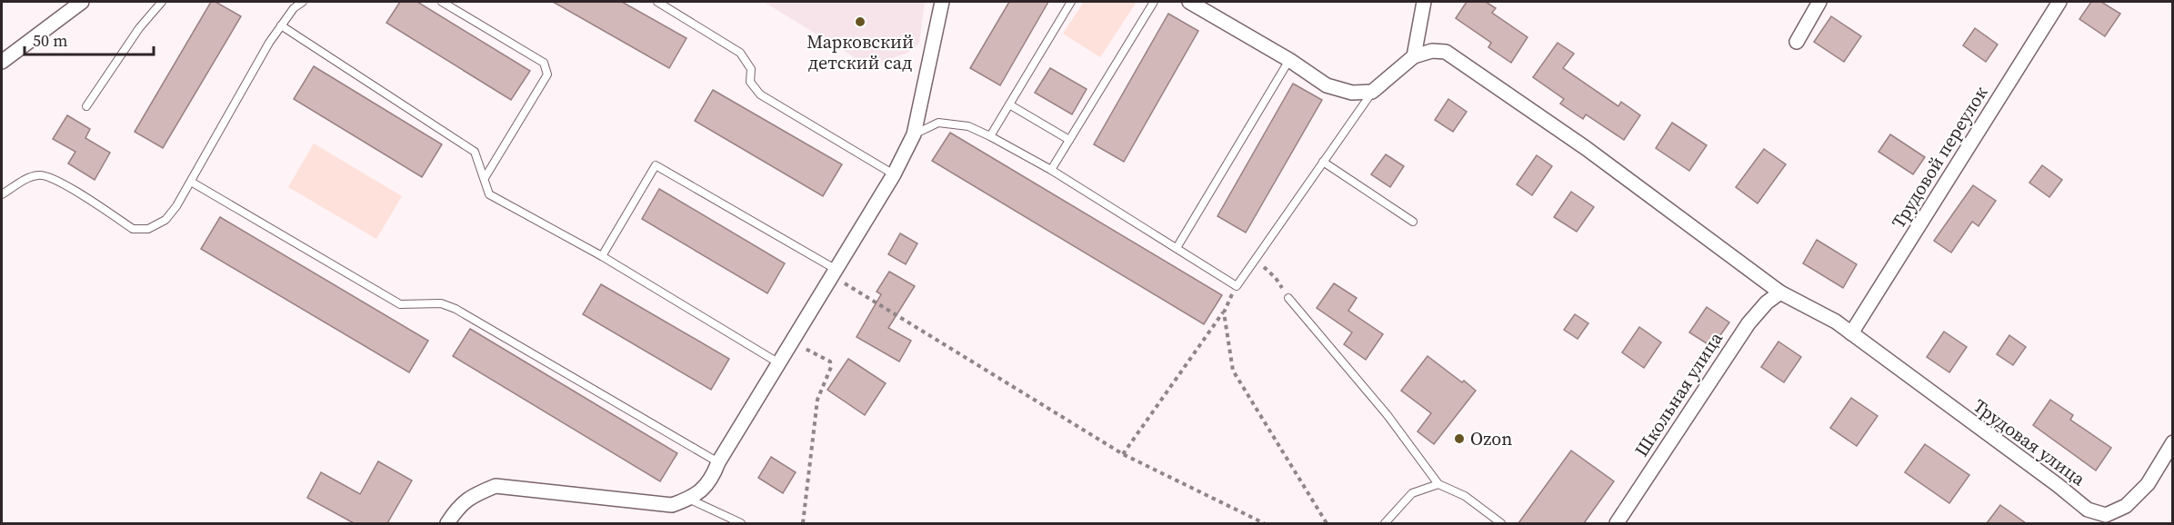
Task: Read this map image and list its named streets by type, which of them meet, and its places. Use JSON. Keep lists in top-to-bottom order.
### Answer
{
  "streets": {
    "street": ["Трудовой переулок", "Школьная улица", "Трудовая улица"]
  },
  "crossings": [
    ["Трудовой переулок", "Трудовая улица"],
    ["Школьная улица", "Трудовая улица"]
  ],
  "places": ["Марковский детский сад", "Ozon"],
  "scale_bar": "50 m"
}
